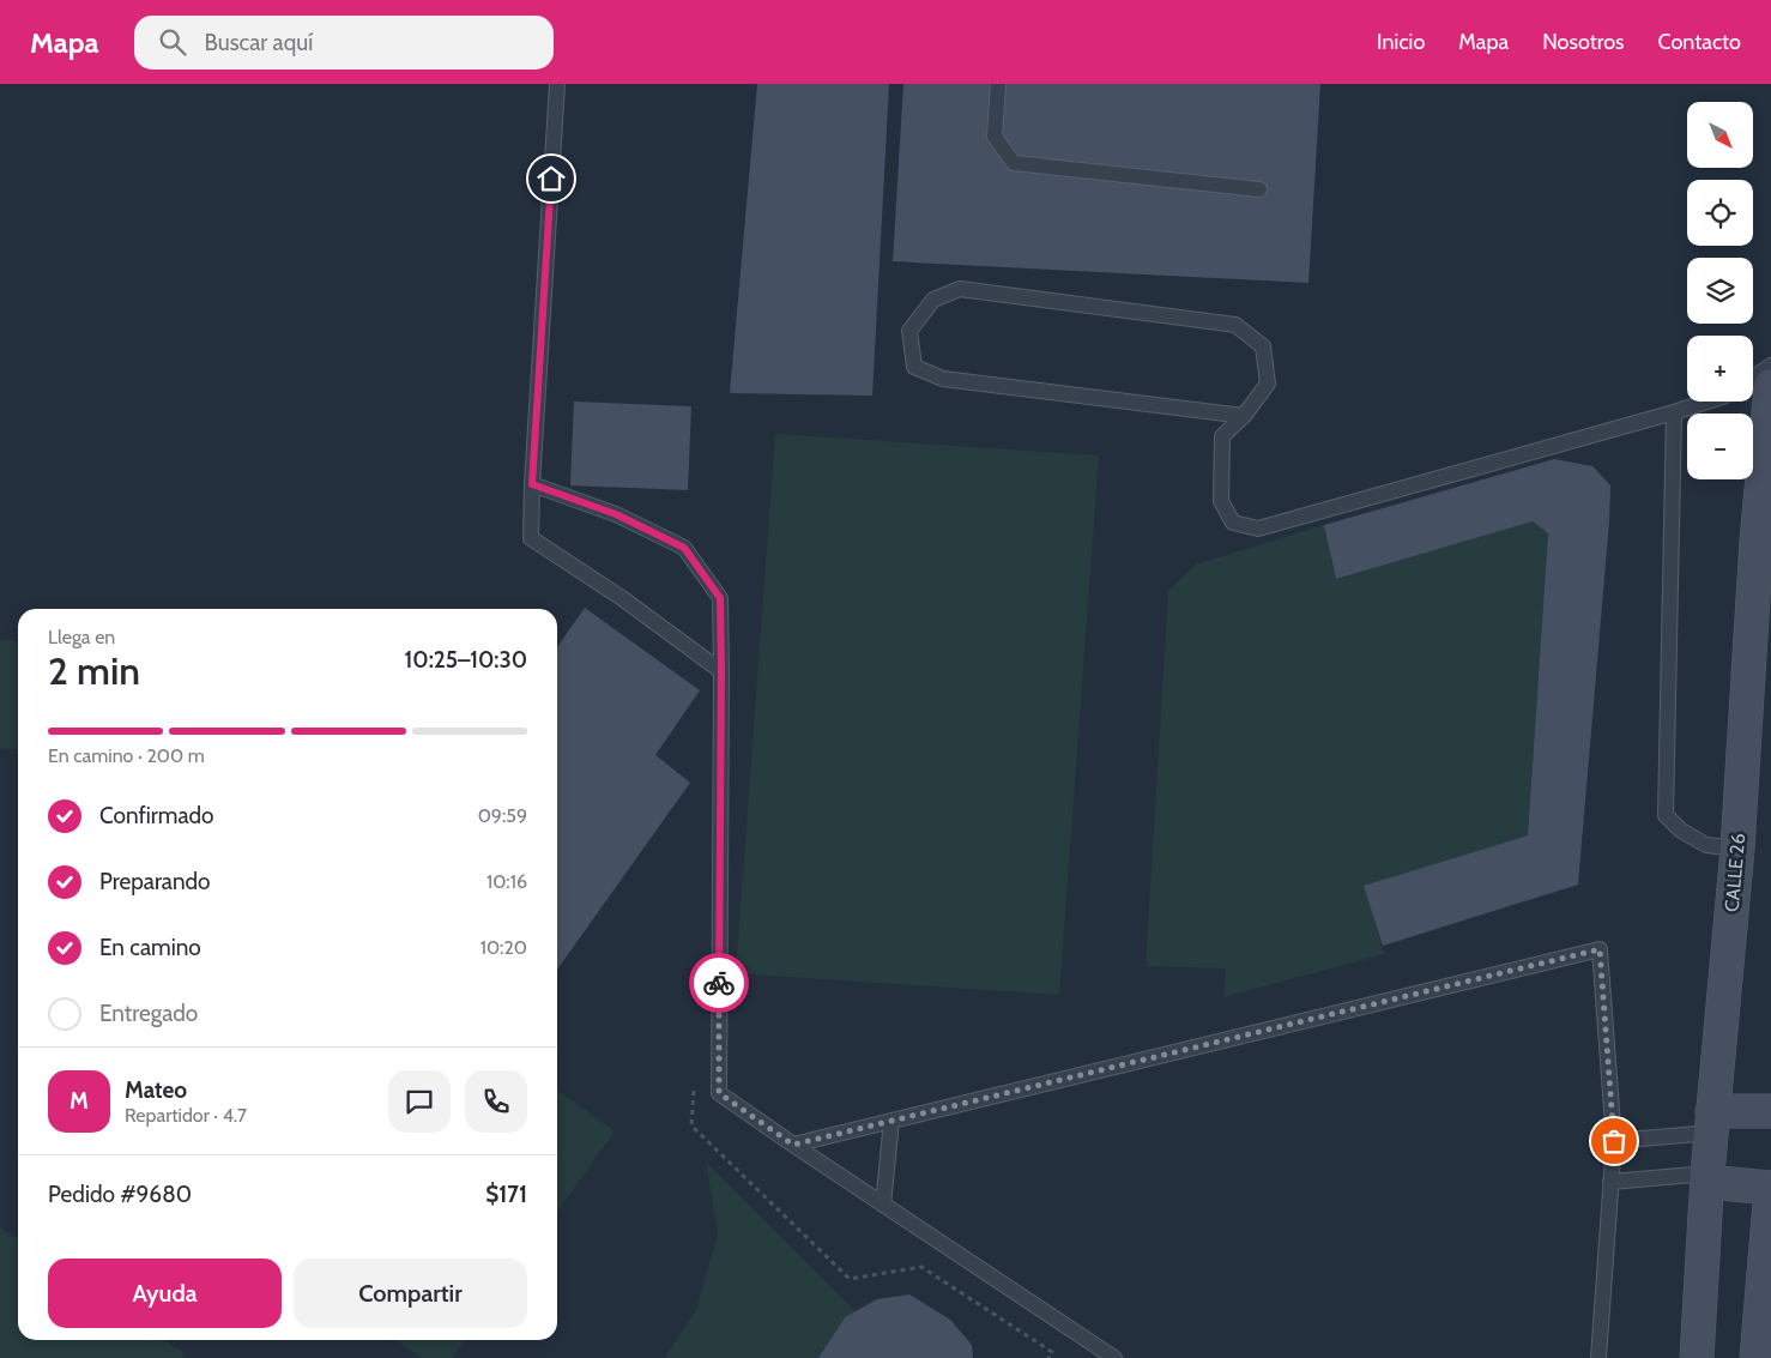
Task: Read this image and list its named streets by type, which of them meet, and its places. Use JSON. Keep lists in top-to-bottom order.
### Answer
{
  "streets": {
    "main road": ["CALLE 26"]
  },
  "north": "bottom right",
  "page": {
    "header": "Mapa",
    "search": "Buscar aquí",
    "nav": [
      "Inicio",
      "Mapa",
      "Nosotros",
      "Contacto"
    ],
    "map_buttons": ["+", "−"],
    "heading": ["2 min", "Llega en", "10:25–10:30"],
    "panel": [
      "Mateo",
      "Repartidor · 4.7",
      "Pedido #9680",
      "$171"
    ],
    "bar": "En camino · 200 m",
    "list": [
      ["Confirmado", "09:59"],
      ["Preparando", "10:16"],
      ["En camino", "10:20"],
      "Entregado"
    ],
    "round": "M",
    "buttons": ["Ayuda", "Compartir"]
  }
}
